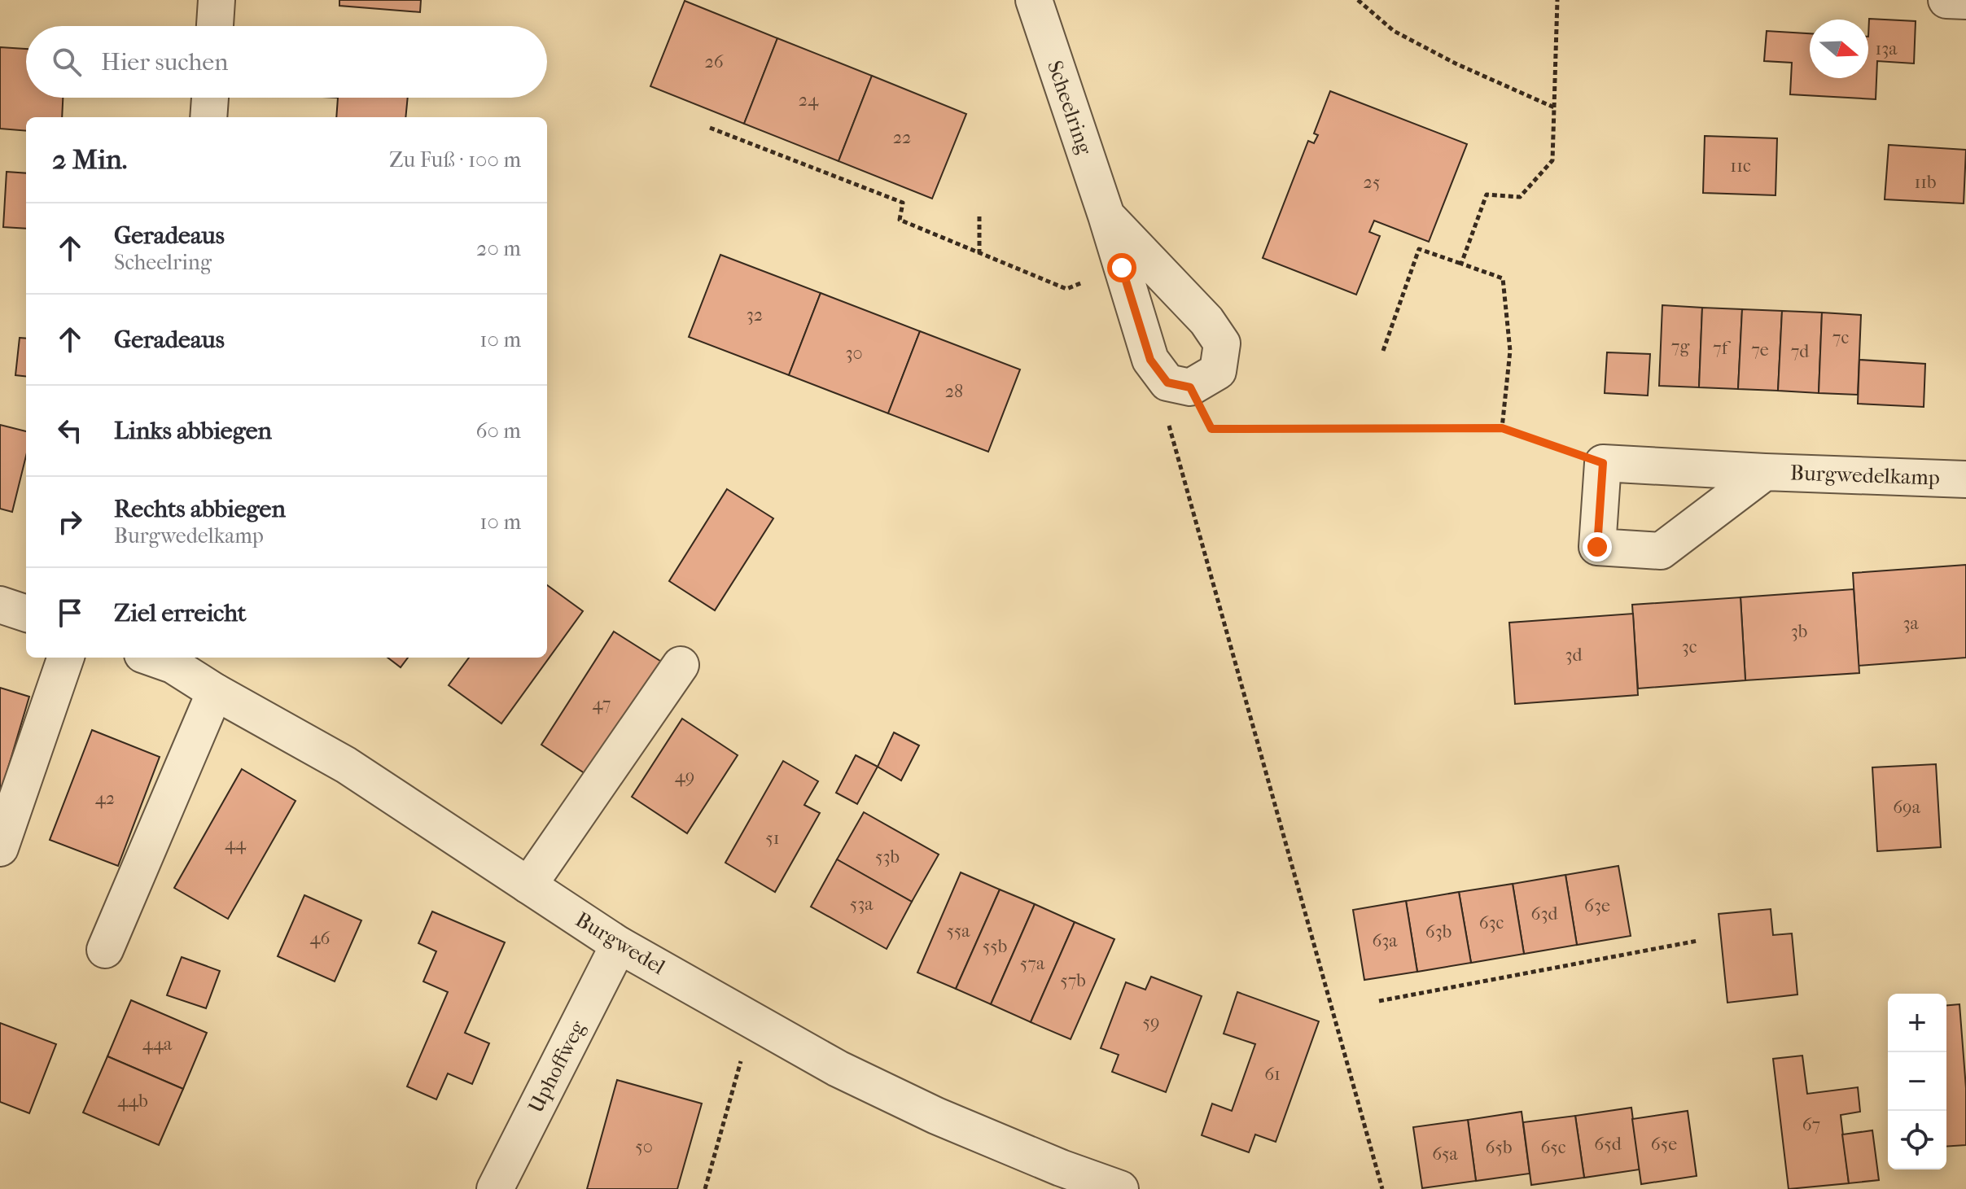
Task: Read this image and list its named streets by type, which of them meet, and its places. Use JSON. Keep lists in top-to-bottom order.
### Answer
{
  "streets": {
    "street": [
      "Scheelring",
      "Burgwedelkamp",
      "Burgwedel",
      "Uphoffweg"
    ]
  },
  "crossings": [
    ["Burgwedel", "Uphoffweg"]
  ],
  "house_numbers": [
    "13a",
    "26",
    "24",
    "22",
    "11c",
    "25",
    "11b",
    "32",
    "7c",
    "7g",
    "7f",
    "7e",
    "7d",
    "30",
    "28",
    "3a",
    "3b",
    "3c",
    "3d",
    "47",
    "49",
    "42",
    "69a",
    "51",
    "44",
    "53b",
    "53a",
    "63e",
    "63d",
    "63c",
    "55a",
    "63b",
    "46",
    "63a",
    "55b",
    "57a",
    "57b",
    "59",
    "44a",
    "61",
    "44b",
    "67",
    "65d",
    "65e",
    "50",
    "65b",
    "65c",
    "65a"
  ],
  "north": "right",
  "page": {
    "search": "Hier suchen",
    "heading": ["2 Min.", "Zu Fuß · 100 m"],
    "list": [
      ["Geradeaus", "Scheelring", "20 m"],
      ["Geradeaus", "10 m"],
      ["Links abbiegen", "60 m"],
      ["Rechts abbiegen", "Burgwedelkamp", "10 m"],
      "Ziel erreicht"
    ],
    "map_buttons": ["+", "−"]
  }
}
